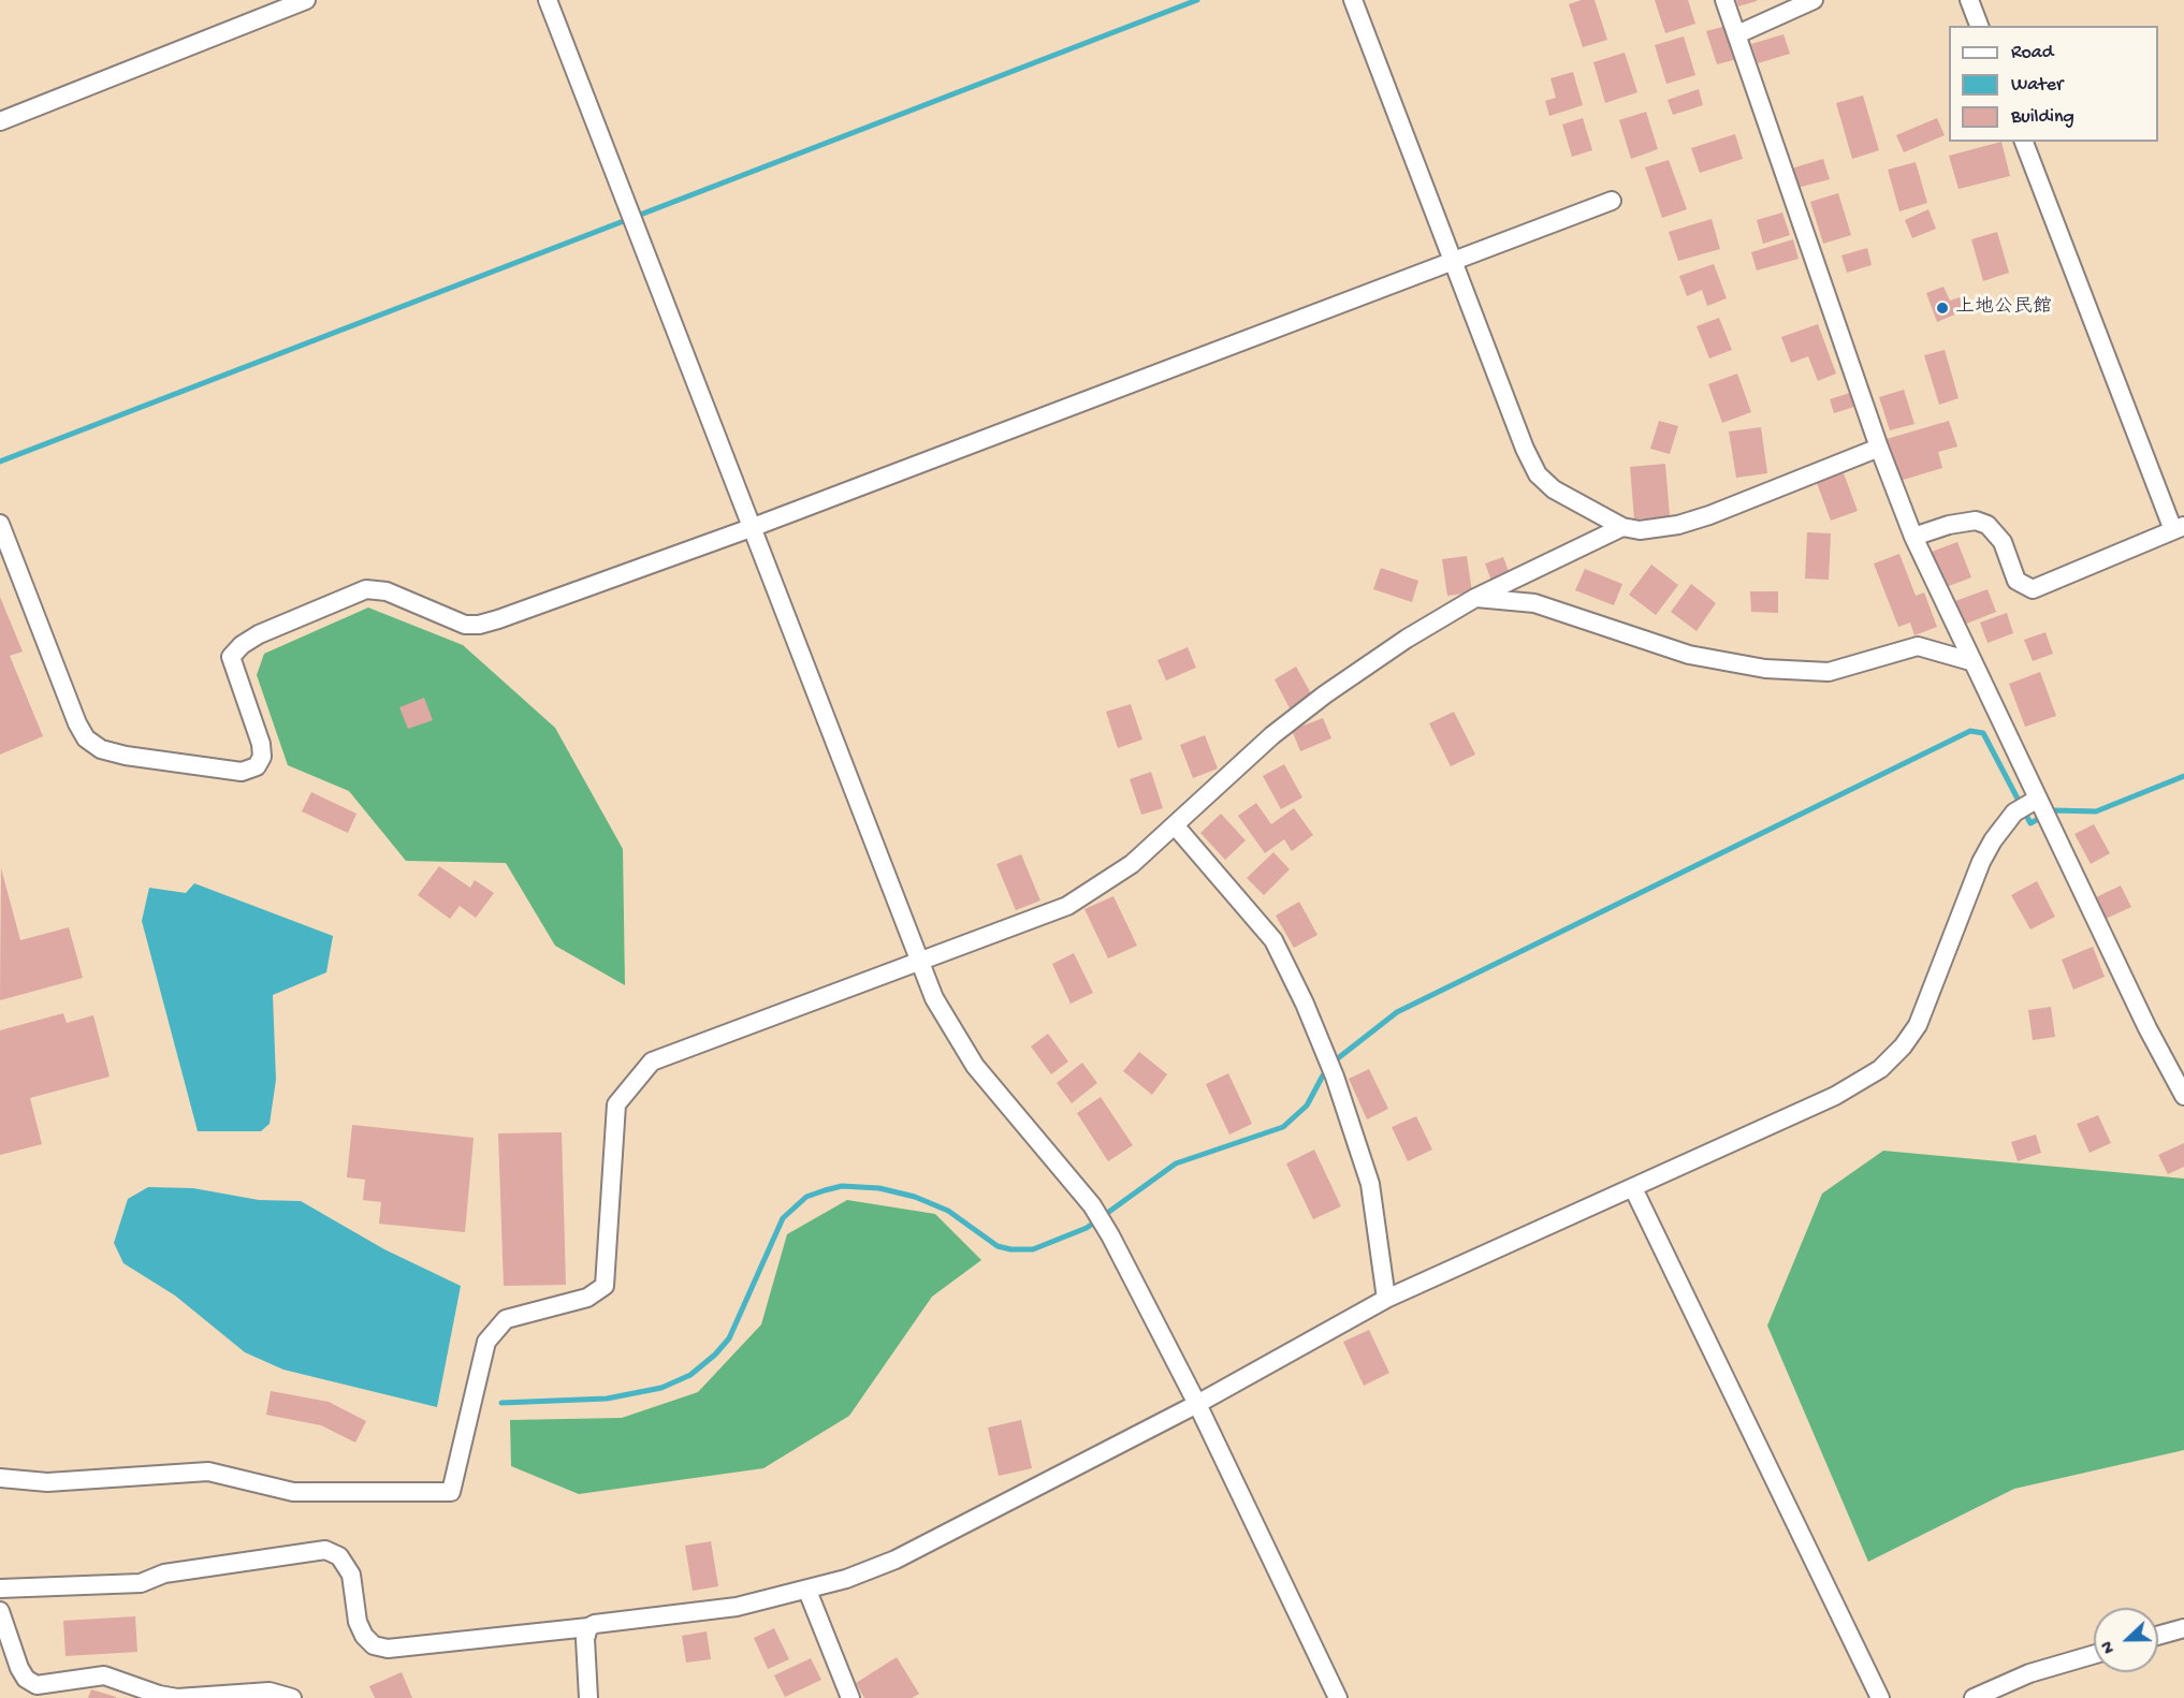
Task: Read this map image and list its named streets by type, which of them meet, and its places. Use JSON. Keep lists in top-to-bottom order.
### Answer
{
  "places": ["上地公民館"],
  "legend": ["Road", "Water", "Building"],
  "north": "left"
}
